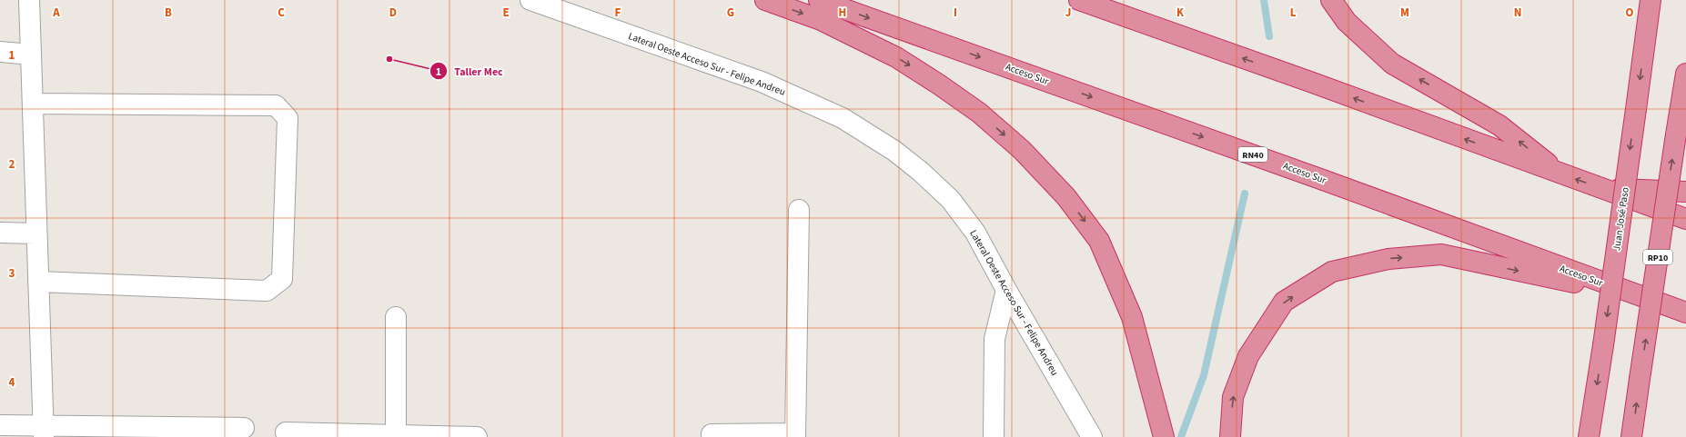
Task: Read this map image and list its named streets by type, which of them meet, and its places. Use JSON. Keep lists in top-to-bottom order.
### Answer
{
  "streets": {
    "highway": [
      "Acceso Sur",
      "RN40",
      "Juan José Paso",
      "RP10"
    ],
    "street": ["Lateral Oeste Acceso Sur - Felipe Andreu"]
  },
  "places": ["Taller Mec"],
  "grid": {
    "columns": [
      "A",
      "B",
      "C",
      "D",
      "E",
      "F",
      "G",
      "H",
      "I",
      "J",
      "K",
      "L",
      "M",
      "N",
      "O"
    ],
    "rows": [
      "1",
      "2",
      "3",
      "4"
    ]
  }
}
